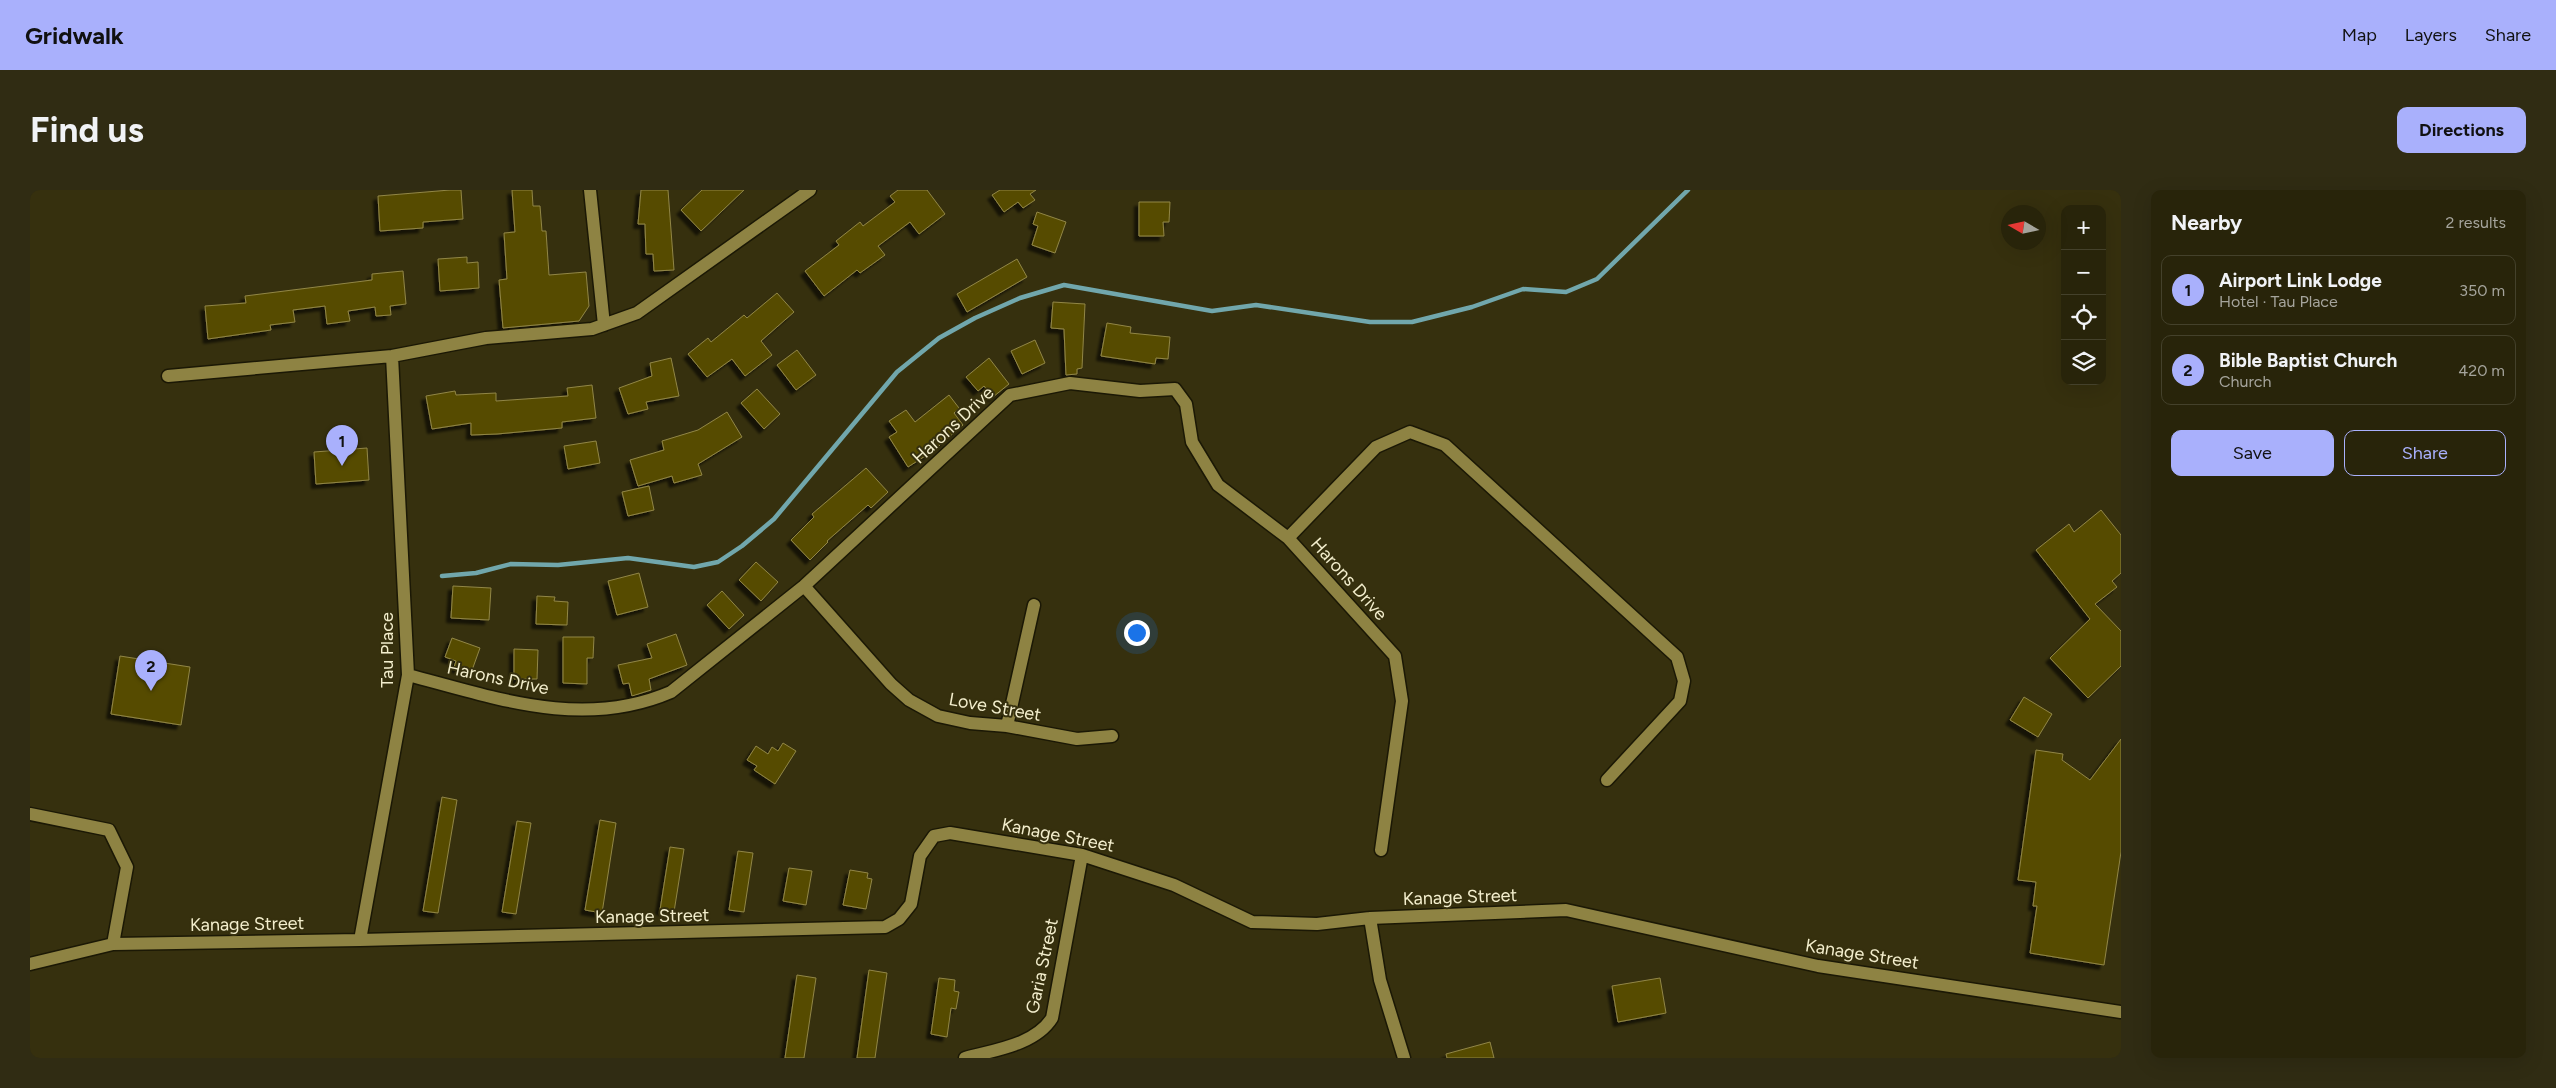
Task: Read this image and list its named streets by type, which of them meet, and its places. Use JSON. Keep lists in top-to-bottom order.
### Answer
{
  "streets": {
    "street": [
      "Harons Drive",
      "Tau Place",
      "Love Street",
      "Kanage Street",
      "Garia Street"
    ]
  },
  "crossings": [
    ["Harons Drive", "Tau Place"],
    ["Harons Drive", "Love Street"],
    ["Tau Place", "Kanage Street"],
    ["Kanage Street", "Garia Street"]
  ],
  "north": "left",
  "page": {
    "header": "Gridwalk",
    "nav": ["Map", "Layers", "Share"],
    "buttons": [
      "Directions",
      ["Save", "Share"]
    ],
    "title": "Find us",
    "heading": ["Nearby", "2 results"],
    "map_buttons": ["+", "−"],
    "list": [
      {
        "mark": "1",
        "name": "Airport Link Lodge",
        "note": "Hotel · Tau Place",
        "value": "350 m"
      },
      {
        "mark": "2",
        "name": "Bible Baptist Church",
        "note": "Church",
        "value": "420 m"
      }
    ],
    "pins": ["1", "2"]
  }
}
